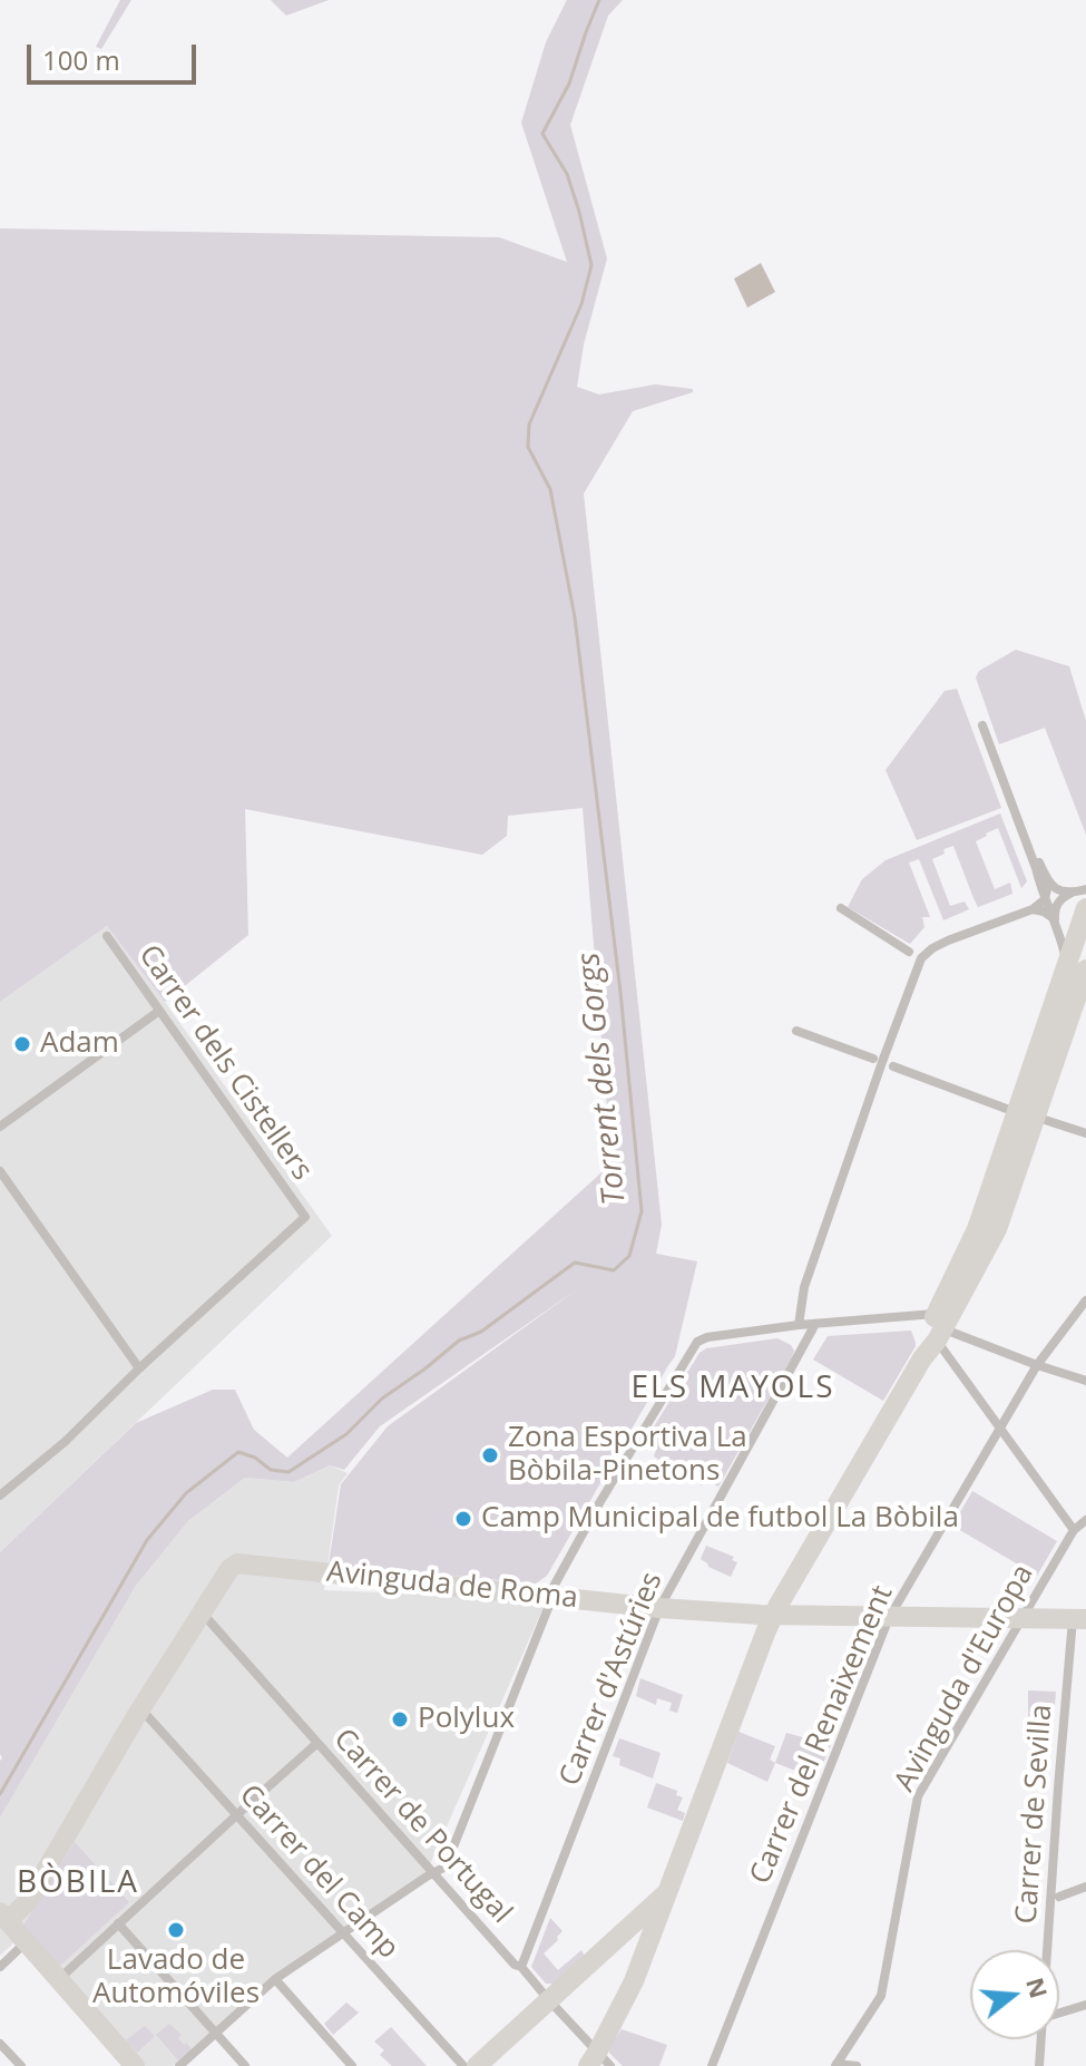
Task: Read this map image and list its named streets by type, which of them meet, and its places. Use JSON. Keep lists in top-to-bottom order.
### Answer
{
  "streets": {
    "street": [
      "Carrer dels Cistellers",
      "Avinguda de Roma",
      "Avinguda d'Europa",
      "Carrer d'Astúries",
      "Carrer del Renaixement",
      "Carrer de Sevilla",
      "Carrer de Portugal",
      "Carrer del Camp"
    ]
  },
  "crossings": [
    ["Avinguda de Roma", "Avinguda d'Europa"],
    ["Avinguda de Roma", "Carrer d'Astúries"],
    ["Avinguda de Roma", "Carrer del Renaixement"],
    ["Avinguda de Roma", "Carrer de Sevilla"],
    ["Avinguda de Roma", "Carrer de Portugal"],
    ["Avinguda de Roma", "Carrer del Camp"],
    ["Carrer d'Astúries", "Carrer de Portugal"]
  ],
  "districts": ["ELS MAYOLS", "BÒBILA"],
  "water": ["Torrent dels Gorgs"],
  "places": [
    "Adam",
    "Zona Esportiva La Bòbila-Pinetons",
    "Camp Municipal de futbol La Bòbila",
    "Polylux",
    "Lavado de Automóviles"
  ],
  "scale_bar": "100 m",
  "north": "right"
}
